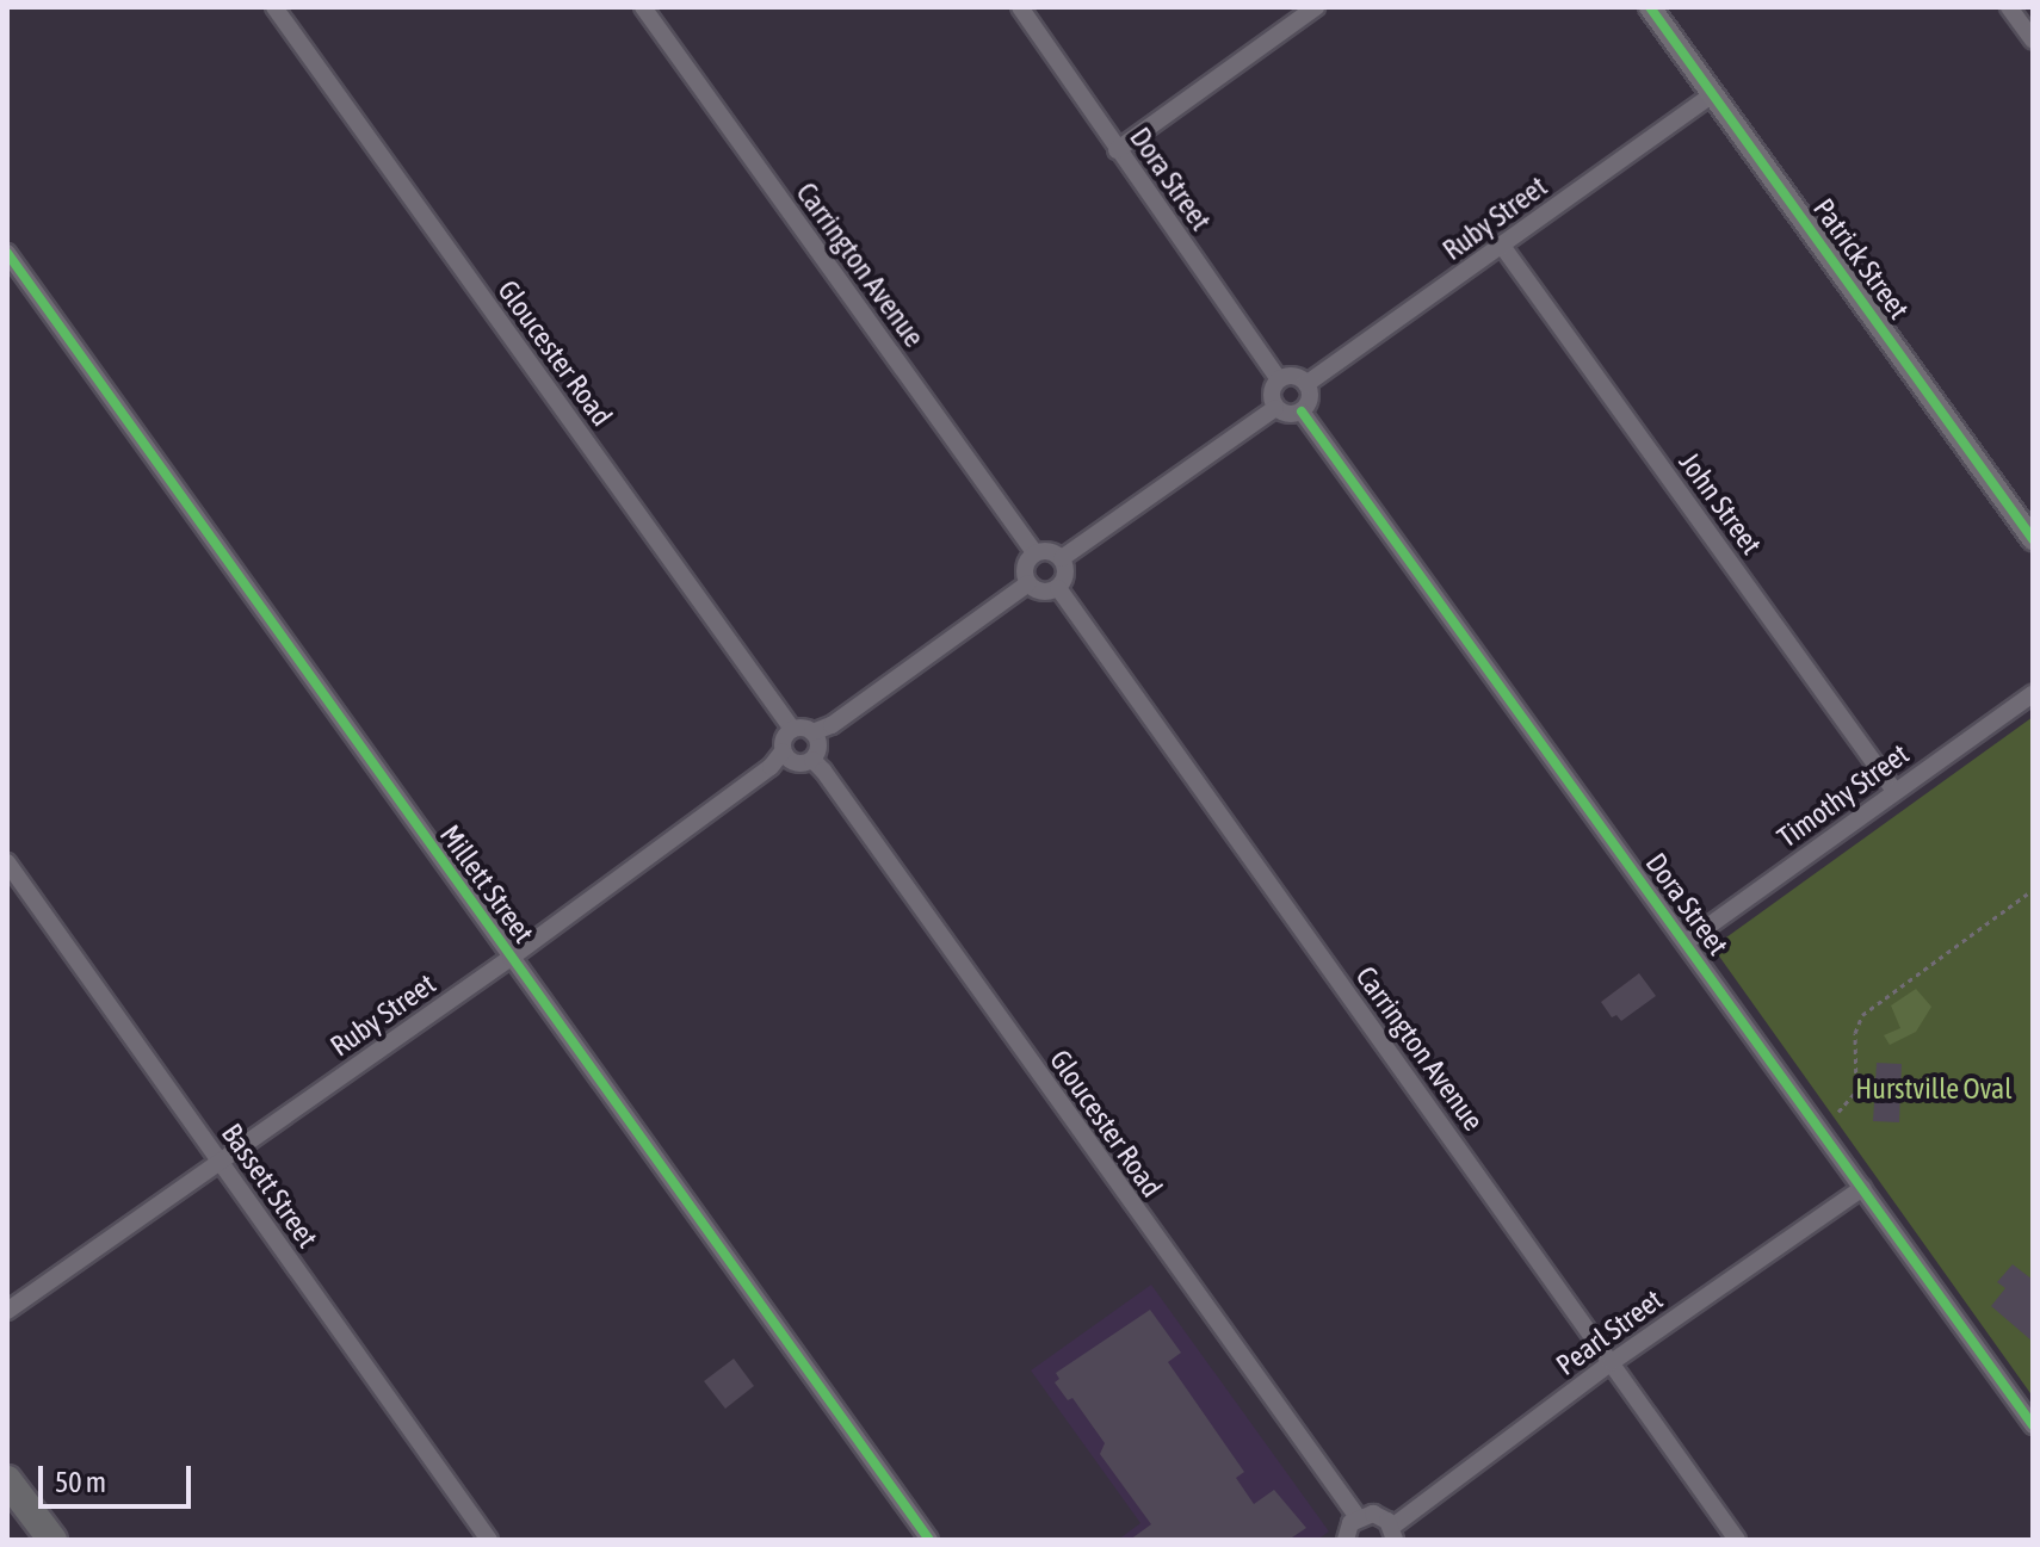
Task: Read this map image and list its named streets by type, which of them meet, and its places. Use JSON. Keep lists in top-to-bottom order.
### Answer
{
  "streets": {
    "street": [
      "Dora Street",
      "Ruby Street",
      "Patrick Street",
      "Carrington Avenue",
      "Gloucester Road",
      "John Street",
      "Timothy Street",
      "Millett Street",
      "Bassett Street",
      "Pearl Street"
    ]
  },
  "crossings": [
    ["Dora Street", "Ruby Street"],
    ["Dora Street", "Timothy Street"],
    ["Dora Street", "Pearl Street"],
    ["Ruby Street", "Patrick Street"],
    ["Ruby Street", "Gloucester Road"],
    ["Ruby Street", "John Street"],
    ["Ruby Street", "Millett Street"],
    ["Ruby Street", "Bassett Street"],
    ["Carrington Avenue", "Pearl Street"],
    ["John Street", "Timothy Street"]
  ],
  "parks": ["Hurstville Oval"],
  "scale_bar": "50 m"
}
